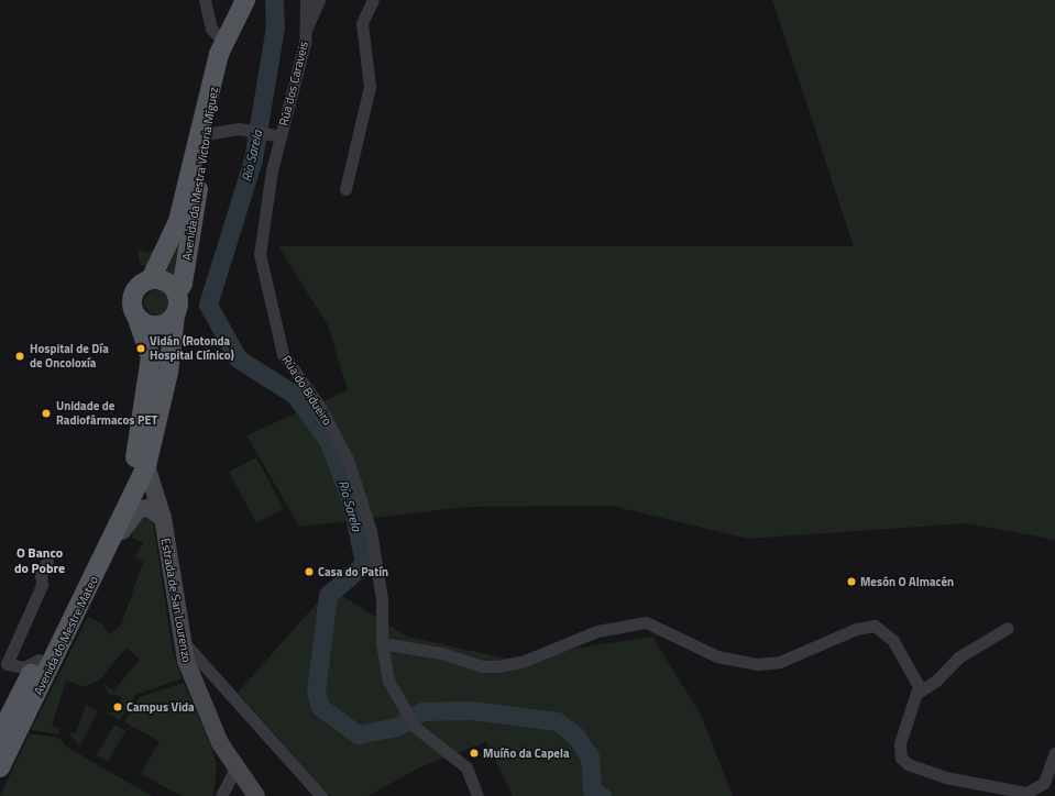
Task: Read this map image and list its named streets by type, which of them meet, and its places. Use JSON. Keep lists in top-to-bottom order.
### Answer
{
  "streets": {
    "main road": ["Avenida da Mestra Victoria Míguez", "Avenida do Mestre Mateo"],
    "street": ["Rúa dos Caraveis", "Rúa do Bidueiro", "Estrada de San Lourenzo"]
  },
  "crossings": [
    ["Rúa dos Caraveis", "Rúa do Bidueiro"]
  ],
  "districts": ["O Banco do Pobre"],
  "water": ["Río Sarela"],
  "places": [
    "Vidán (Rotonda Hospital Clínico)",
    "Hospital de Día de Oncoloxía",
    "Unidade de Radiofármacos PET",
    "Casa do Patín",
    "Mesón O Almacén",
    "Campus Vida",
    "Muíño da Capela"
  ]
}
